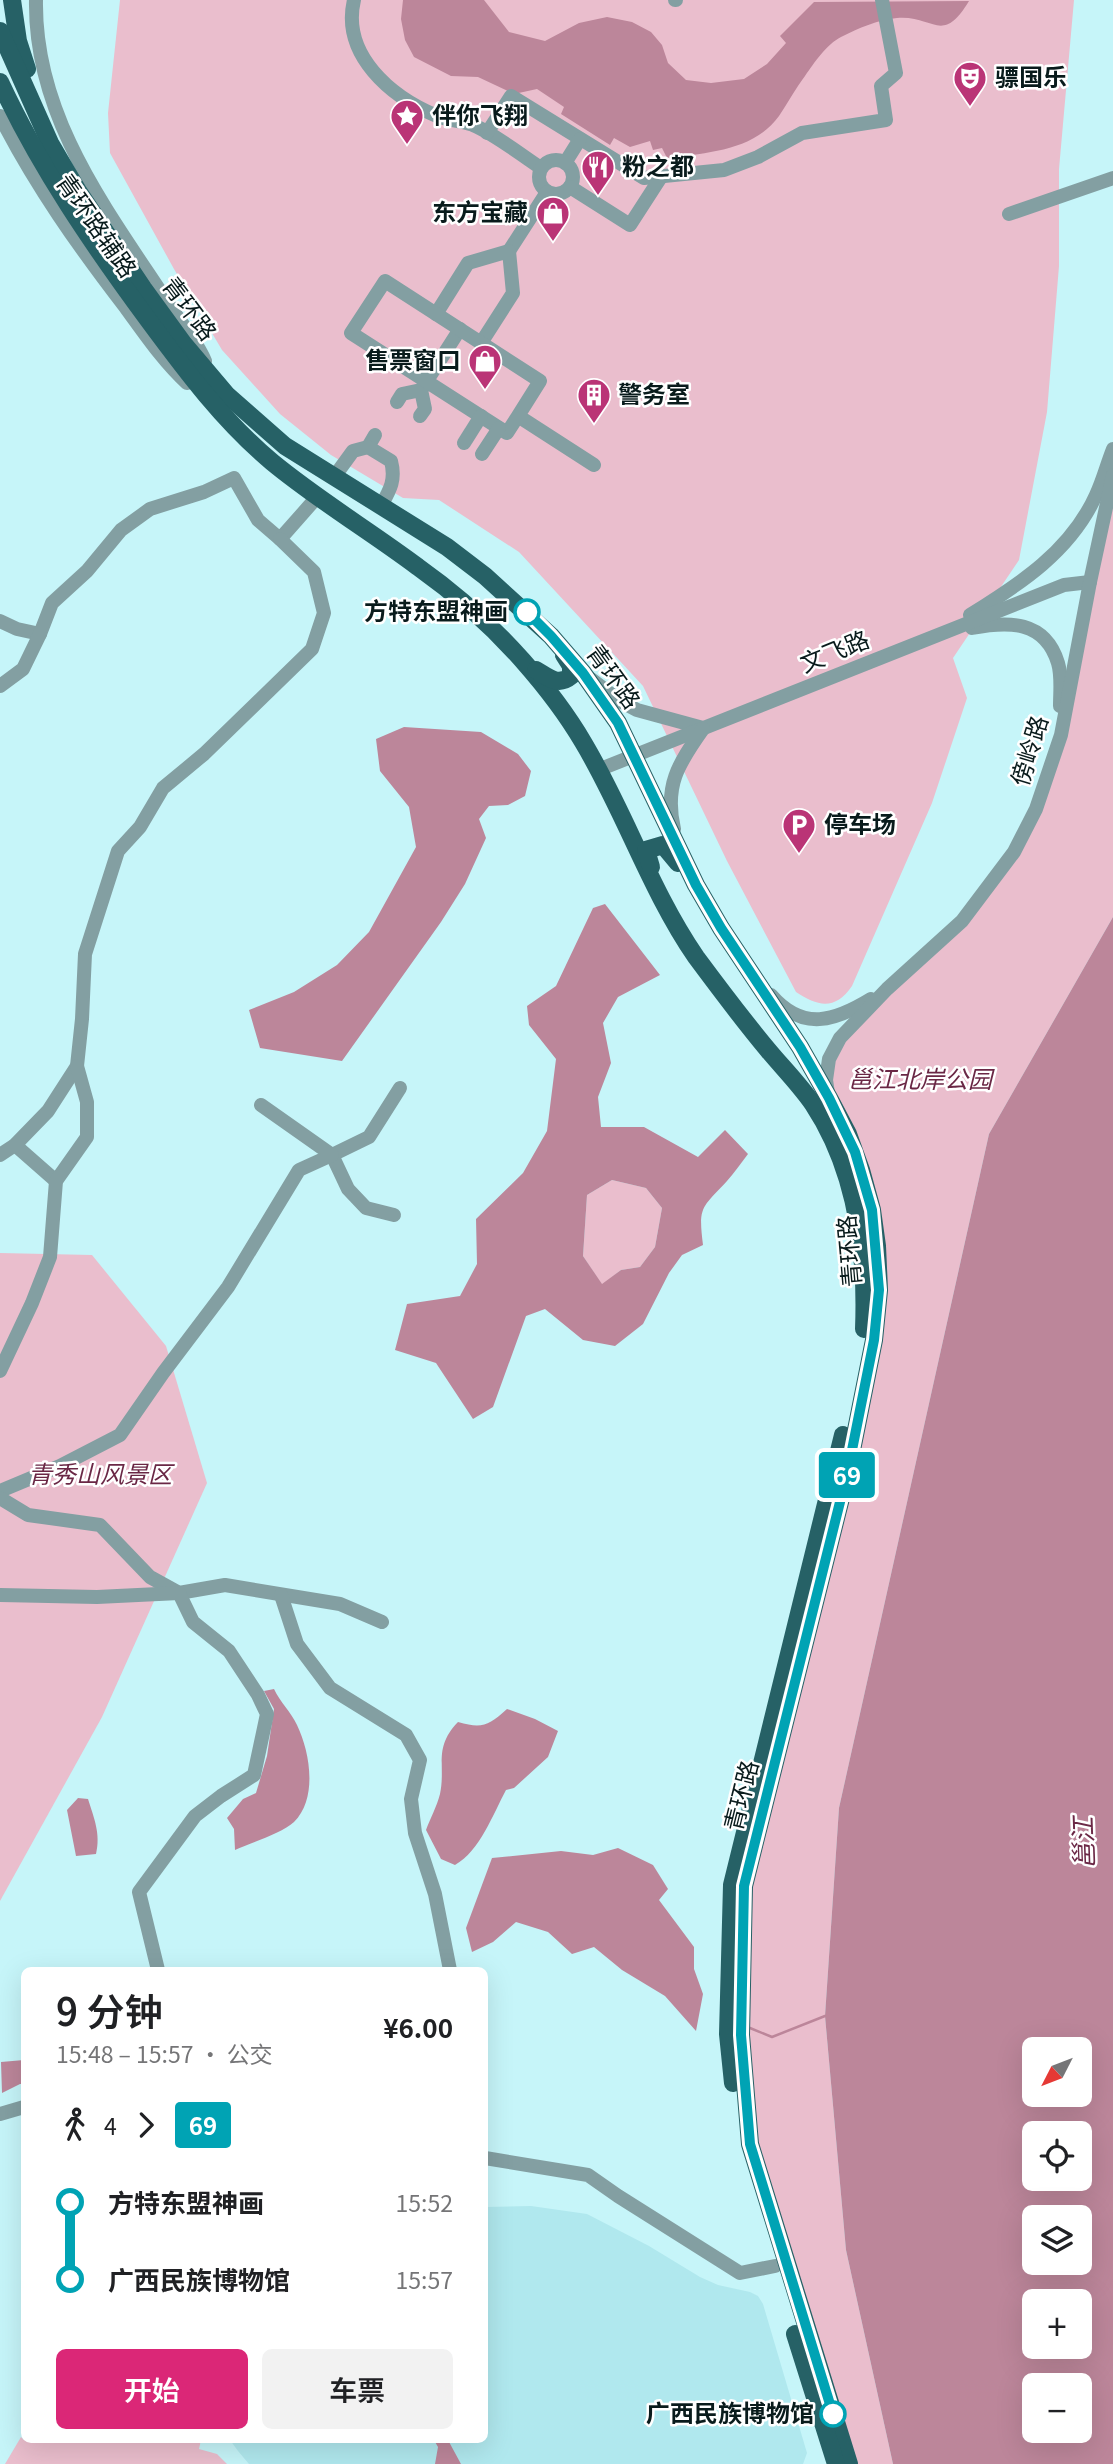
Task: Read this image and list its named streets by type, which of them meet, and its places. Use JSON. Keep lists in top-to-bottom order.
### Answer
{
  "streets": {
    "main road": ["青环路"],
    "street": ["青环路辅路", "文飞路", "傍岭路"]
  },
  "crossings": [
    ["青环路辅路", "青环路"],
    ["青环路", "文飞路"],
    ["文飞路", "傍岭路"]
  ],
  "water": ["邕江"],
  "parks": ["邕江北岸公园", "青秀山风景区"],
  "places": {
    "theatre": ["骠国乐"],
    "place": ["伴你飞翔"],
    "restaurant": ["粉之都"],
    "shop": ["东方宝藏", "售票窗口"],
    "building": ["警务室"],
    "other": ["方特东盟神画", "广西民族博物馆"],
    "parking": ["停车场"]
  },
  "lines": ["bus line 69"],
  "north": "bottom left",
  "page": {
    "on_map": "69",
    "heading": ["9 分钟", "15:48 – 15:57 · 公交", "¥6.00"],
    "map_buttons": ["+", "−"],
    "legs": ["4", "69"],
    "list": [
      {
        "name": "方特东盟神画",
        "value": "15:52"
      },
      {
        "name": "广西民族博物馆",
        "value": "15:57"
      }
    ],
    "buttons": ["开始", "车票"]
  }
}
